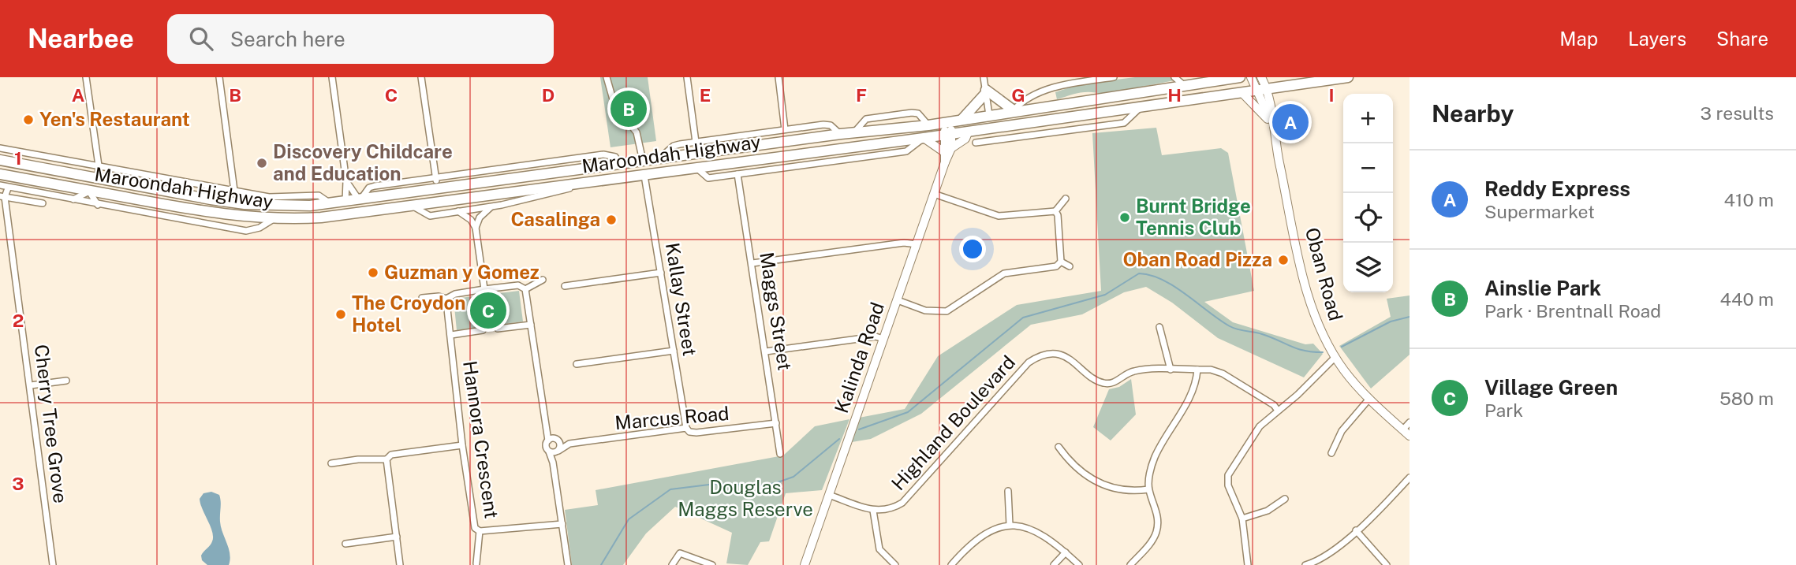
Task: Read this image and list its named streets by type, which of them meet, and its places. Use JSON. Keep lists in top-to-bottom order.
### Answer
{
  "streets": {
    "highway": ["Maroondah Highway"],
    "street": [
      "Oban Road",
      "Kallay Street",
      "Maggs Street",
      "Kalinda Road",
      "Marcus Road",
      "Highland Boulevard",
      "Cherry Tree Grove",
      "Hannora Crescent"
    ]
  },
  "crossings": [
    ["Maroondah Highway", "Oban Road"],
    ["Maroondah Highway", "Kallay Street"],
    ["Maroondah Highway", "Kalinda Road"],
    ["Kallay Street", "Marcus Road"],
    ["Maggs Street", "Marcus Road"]
  ],
  "parks": ["Douglas Maggs Reserve"],
  "places": [
    "Yen's Restaurant",
    "Discovery Childcare and Education",
    "Burnt Bridge Tennis Club",
    "Casalinga",
    "Oban Road Pizza",
    "Guzman y Gomez",
    "The Croydon Hotel"
  ],
  "page": {
    "header": "Nearbee",
    "search": "Search here",
    "nav": ["Map", "Layers", "Share"],
    "heading": ["Nearby", "3 results"],
    "pins": ["B", "A", "C"],
    "map_buttons": ["+", "−"],
    "list": [
      {
        "mark": "A",
        "name": "Reddy Express",
        "note": "Supermarket",
        "value": "410 m"
      },
      {
        "mark": "B",
        "name": "Ainslie Park",
        "note": "Park · Brentnall Road",
        "value": "440 m"
      },
      {
        "mark": "C",
        "name": "Village Green",
        "note": "Park",
        "value": "580 m"
      }
    ]
  },
  "grid": {
    "columns": [
      "A",
      "B",
      "C",
      "D",
      "E",
      "F",
      "G",
      "H",
      "I"
    ],
    "rows": ["1", "2", "3"]
  }
}
